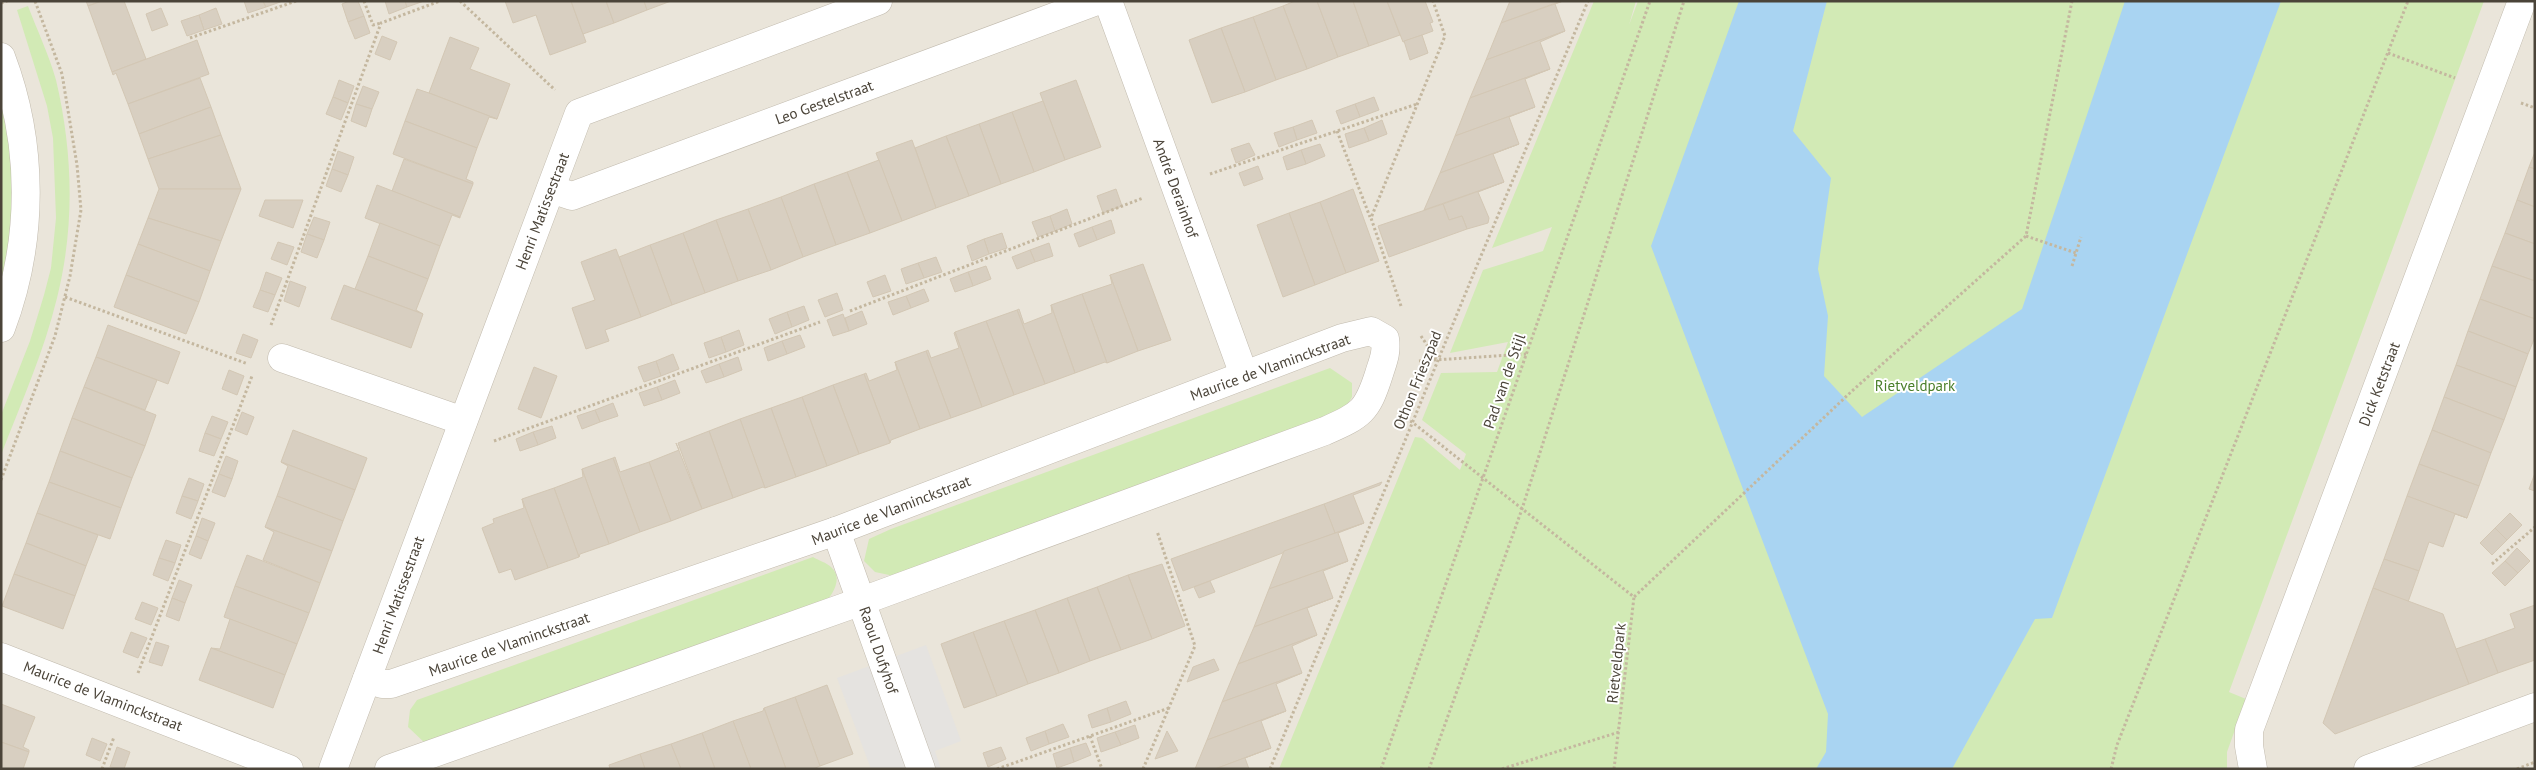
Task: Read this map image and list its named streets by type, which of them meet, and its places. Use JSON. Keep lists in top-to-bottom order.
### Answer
{
  "streets": {
    "street": [
      "Leo Gestelstraat",
      "André Derainhof",
      "Henri Matissestraat",
      "Maurice de Vlaminckstraat",
      "Dick Ketstraat",
      "Raoul Dufyhof"
    ],
    "path": ["Othon Frieszpad", "Pad van de Stijl", "Rietveldpark"]
  },
  "crossings": [
    ["Leo Gestelstraat", "Henri Matissestraat"],
    ["André Derainhof", "Maurice de Vlaminckstraat"],
    ["Henri Matissestraat", "Maurice de Vlaminckstraat"],
    ["Maurice de Vlaminckstraat", "Raoul Dufyhof"]
  ],
  "parks": ["Rietveldpark"]
}
